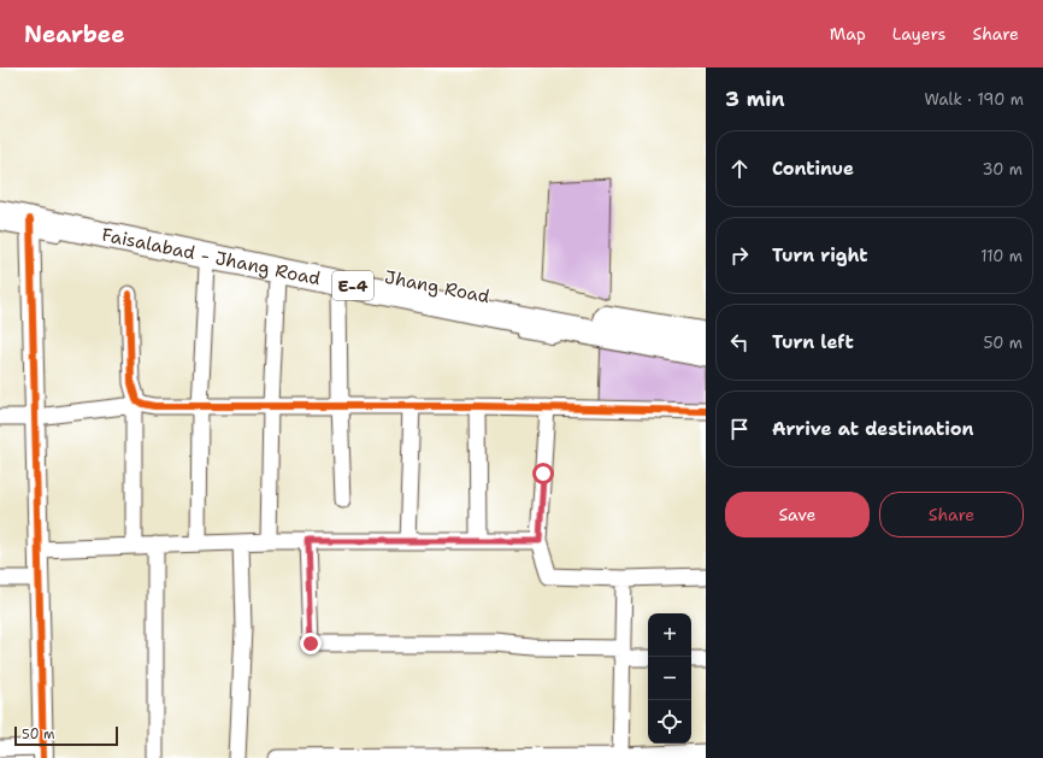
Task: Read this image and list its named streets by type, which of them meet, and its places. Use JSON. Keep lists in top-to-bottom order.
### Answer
{
  "streets": {
    "highway": ["Faisalabad - Jhang Road", "E-4", "Jhang Road"]
  },
  "scale_bar": "50 m",
  "page": {
    "header": "Nearbee",
    "nav": ["Map", "Layers", "Share"],
    "heading": ["3 min", "Walk · 190 m"],
    "list": [
      ["Continue", "30 m"],
      ["Turn right", "110 m"],
      ["Turn left", "50 m"],
      "Arrive at destination"
    ],
    "buttons": ["Save", "Share"],
    "map_buttons": ["+", "−"],
    "scale": "50 m"
  }
}
